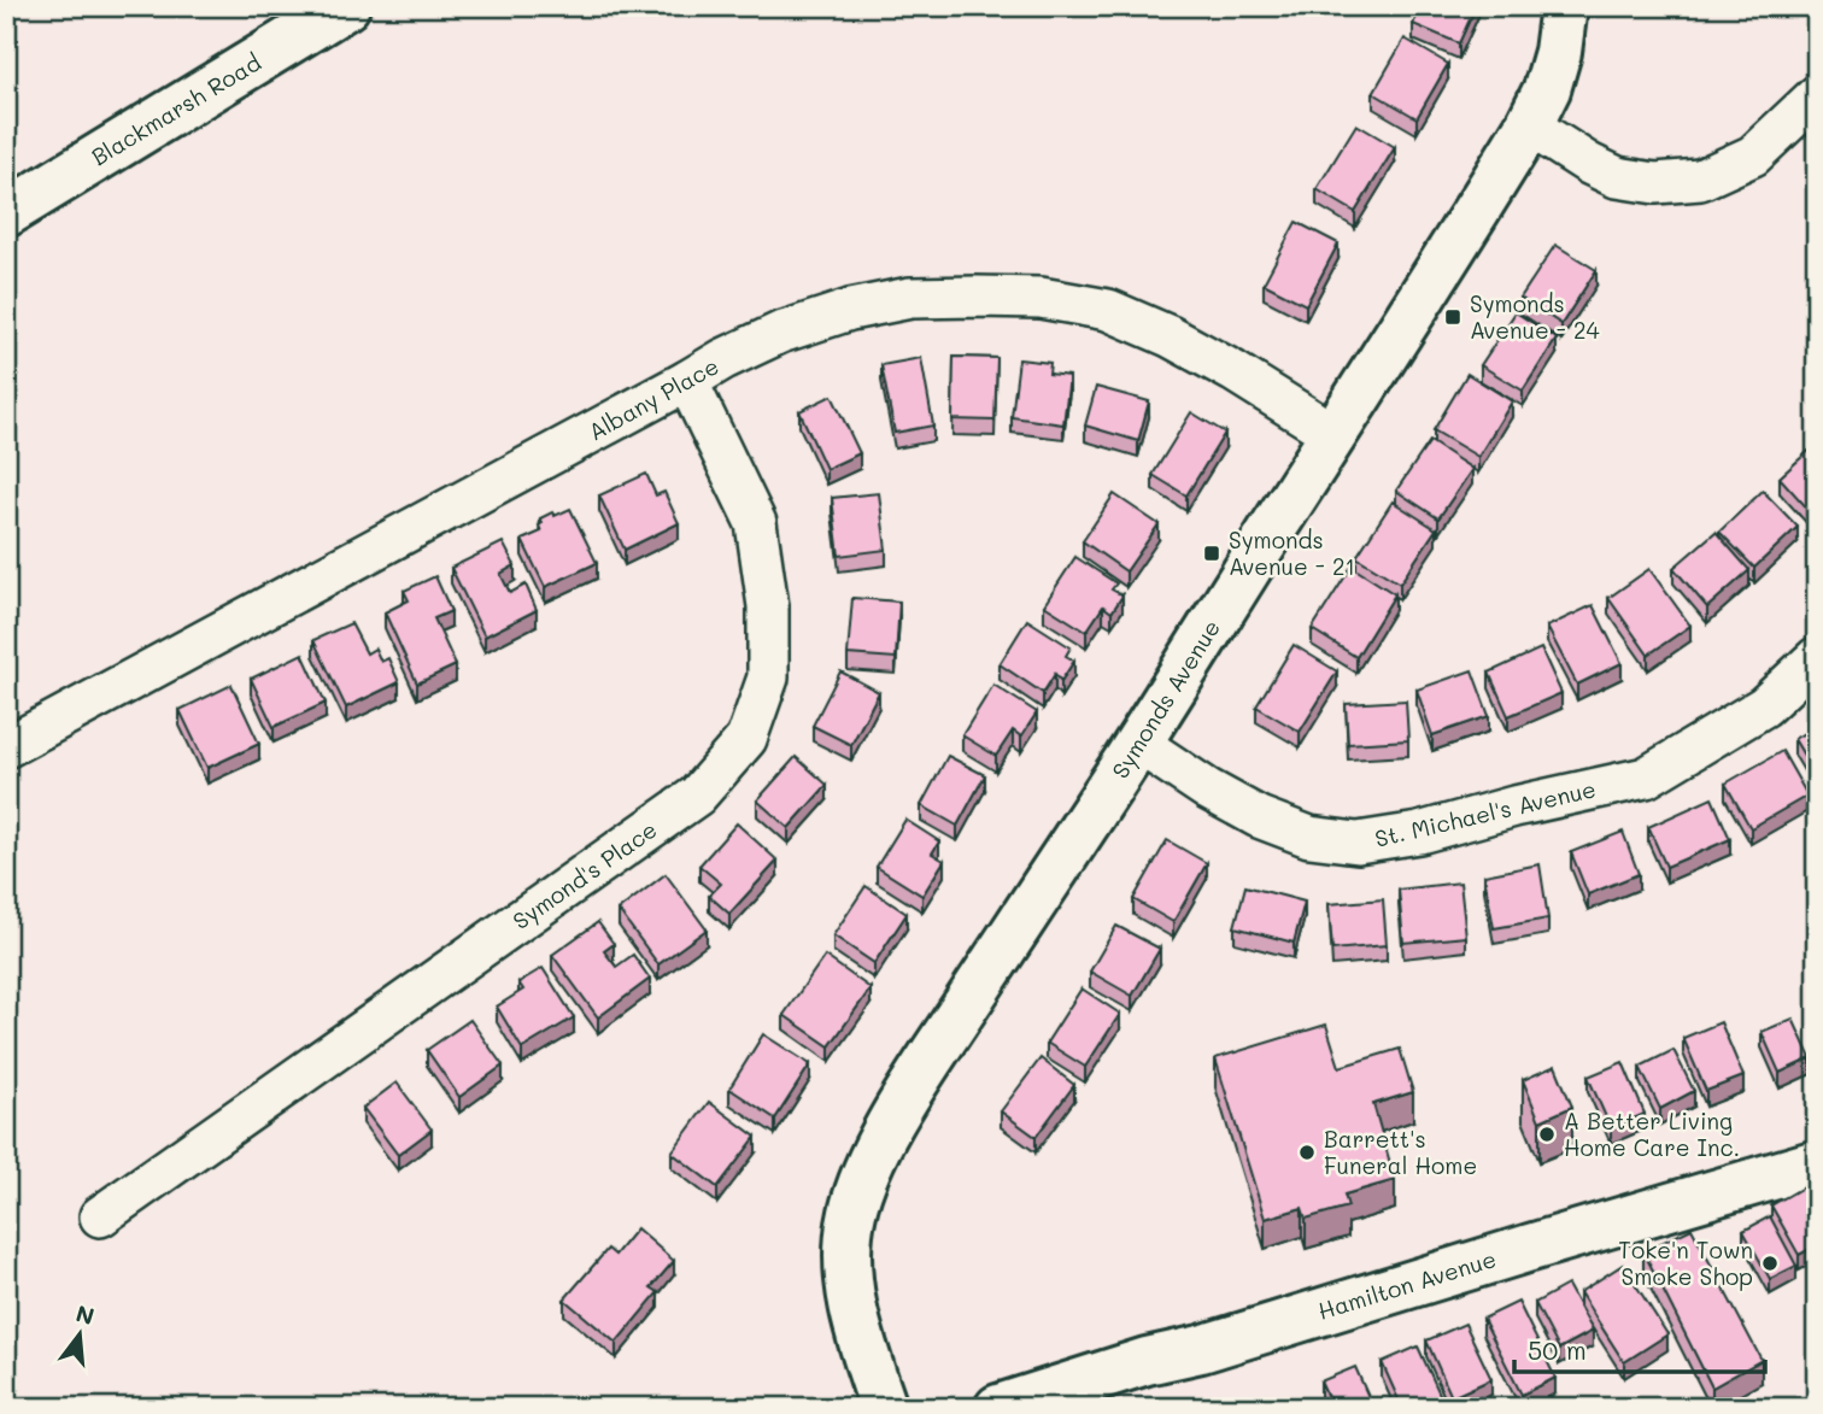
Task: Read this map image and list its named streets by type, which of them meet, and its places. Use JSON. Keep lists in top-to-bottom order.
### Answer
{
  "streets": {
    "street": [
      "Blackmarsh Road",
      "Albany Place",
      "Symonds Avenue",
      "St. Michael's Avenue",
      "Symond's Place",
      "Hamilton Avenue"
    ]
  },
  "crossings": [
    ["Albany Place", "Symonds Avenue"],
    ["Albany Place", "Symond's Place"],
    ["Symonds Avenue", "St. Michael's Avenue"]
  ],
  "places": {
    "transit": ["Symonds Avenue - 24", "Symonds Avenue - 21"],
    "other": ["A Better Living Home Care Inc.", "Barrett's Funeral Home", "Toke'n Town Smoke Shop"]
  },
  "scale_bar": "50 m",
  "north": "top"
}
